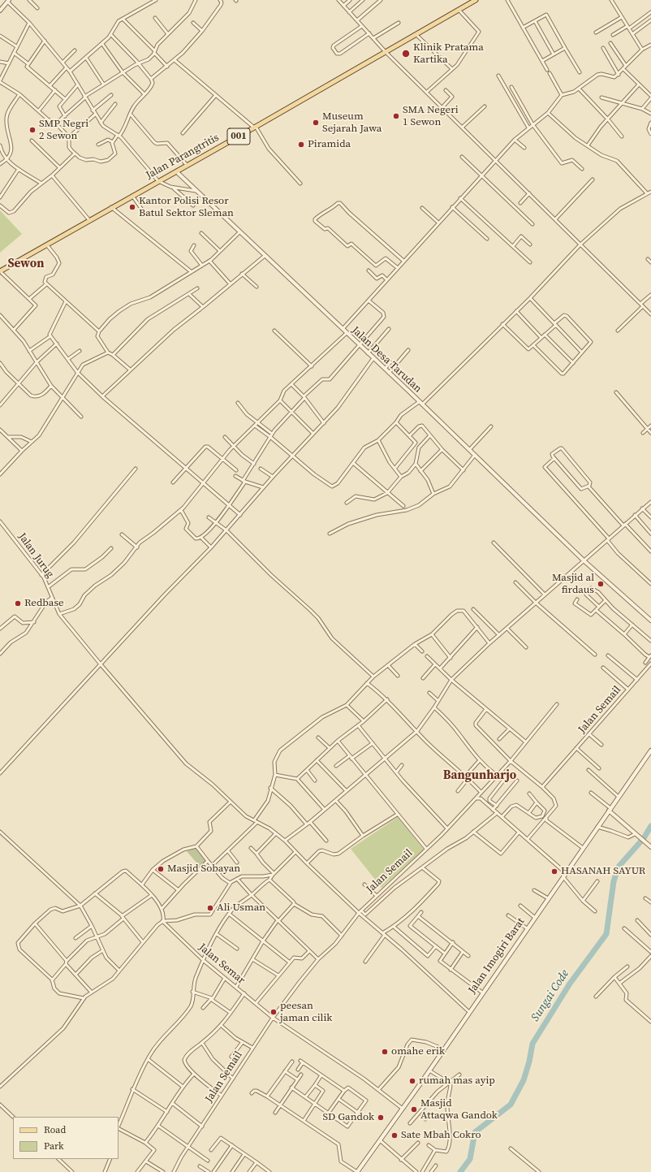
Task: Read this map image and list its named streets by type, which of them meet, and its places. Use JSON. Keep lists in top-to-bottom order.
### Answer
{
  "streets": {
    "main road": ["001", "Jalan Parangtritis", "Jalan Imogiri Barat"],
    "street": [
      "Jalan Desa Tarudan",
      "Jalan Jurug",
      "Jalan Semail",
      "Jalan Semar"
    ]
  },
  "crossings": [
    ["Jalan Parangtritis", "Jalan Desa Tarudan"],
    ["Jalan Jurug", "Jalan Semail"],
    ["Jalan Jurug", "Jalan Imogiri Barat"],
    ["Jalan Semail", "Jalan Semar"],
    ["Jalan Imogiri Barat", "Jalan Semar"]
  ],
  "districts": ["Sewon", "Bangunharjo"],
  "water": ["Sungai Code"],
  "places": [
    "Klinik Pratama Kartika",
    "SMA Negeri 1 Sewon",
    "Museum Sejarah Jawa",
    "SMP Negri 2 Sewon",
    "Piramida",
    "Kantor Polisi Resor Batul Sektor Sleman",
    "Masjid al firdaus",
    "Redbase",
    "Masjid Sobayan",
    "HASANAH SAYUR",
    "Ali Usman",
    "peesan jaman cilik",
    "omahe erik",
    "rumah mas ayip",
    "Masjid Attaqwa Gandok",
    "SD Gandok",
    "Sate Mbah Cokro"
  ],
  "legend": ["Road", "Park"]
}
